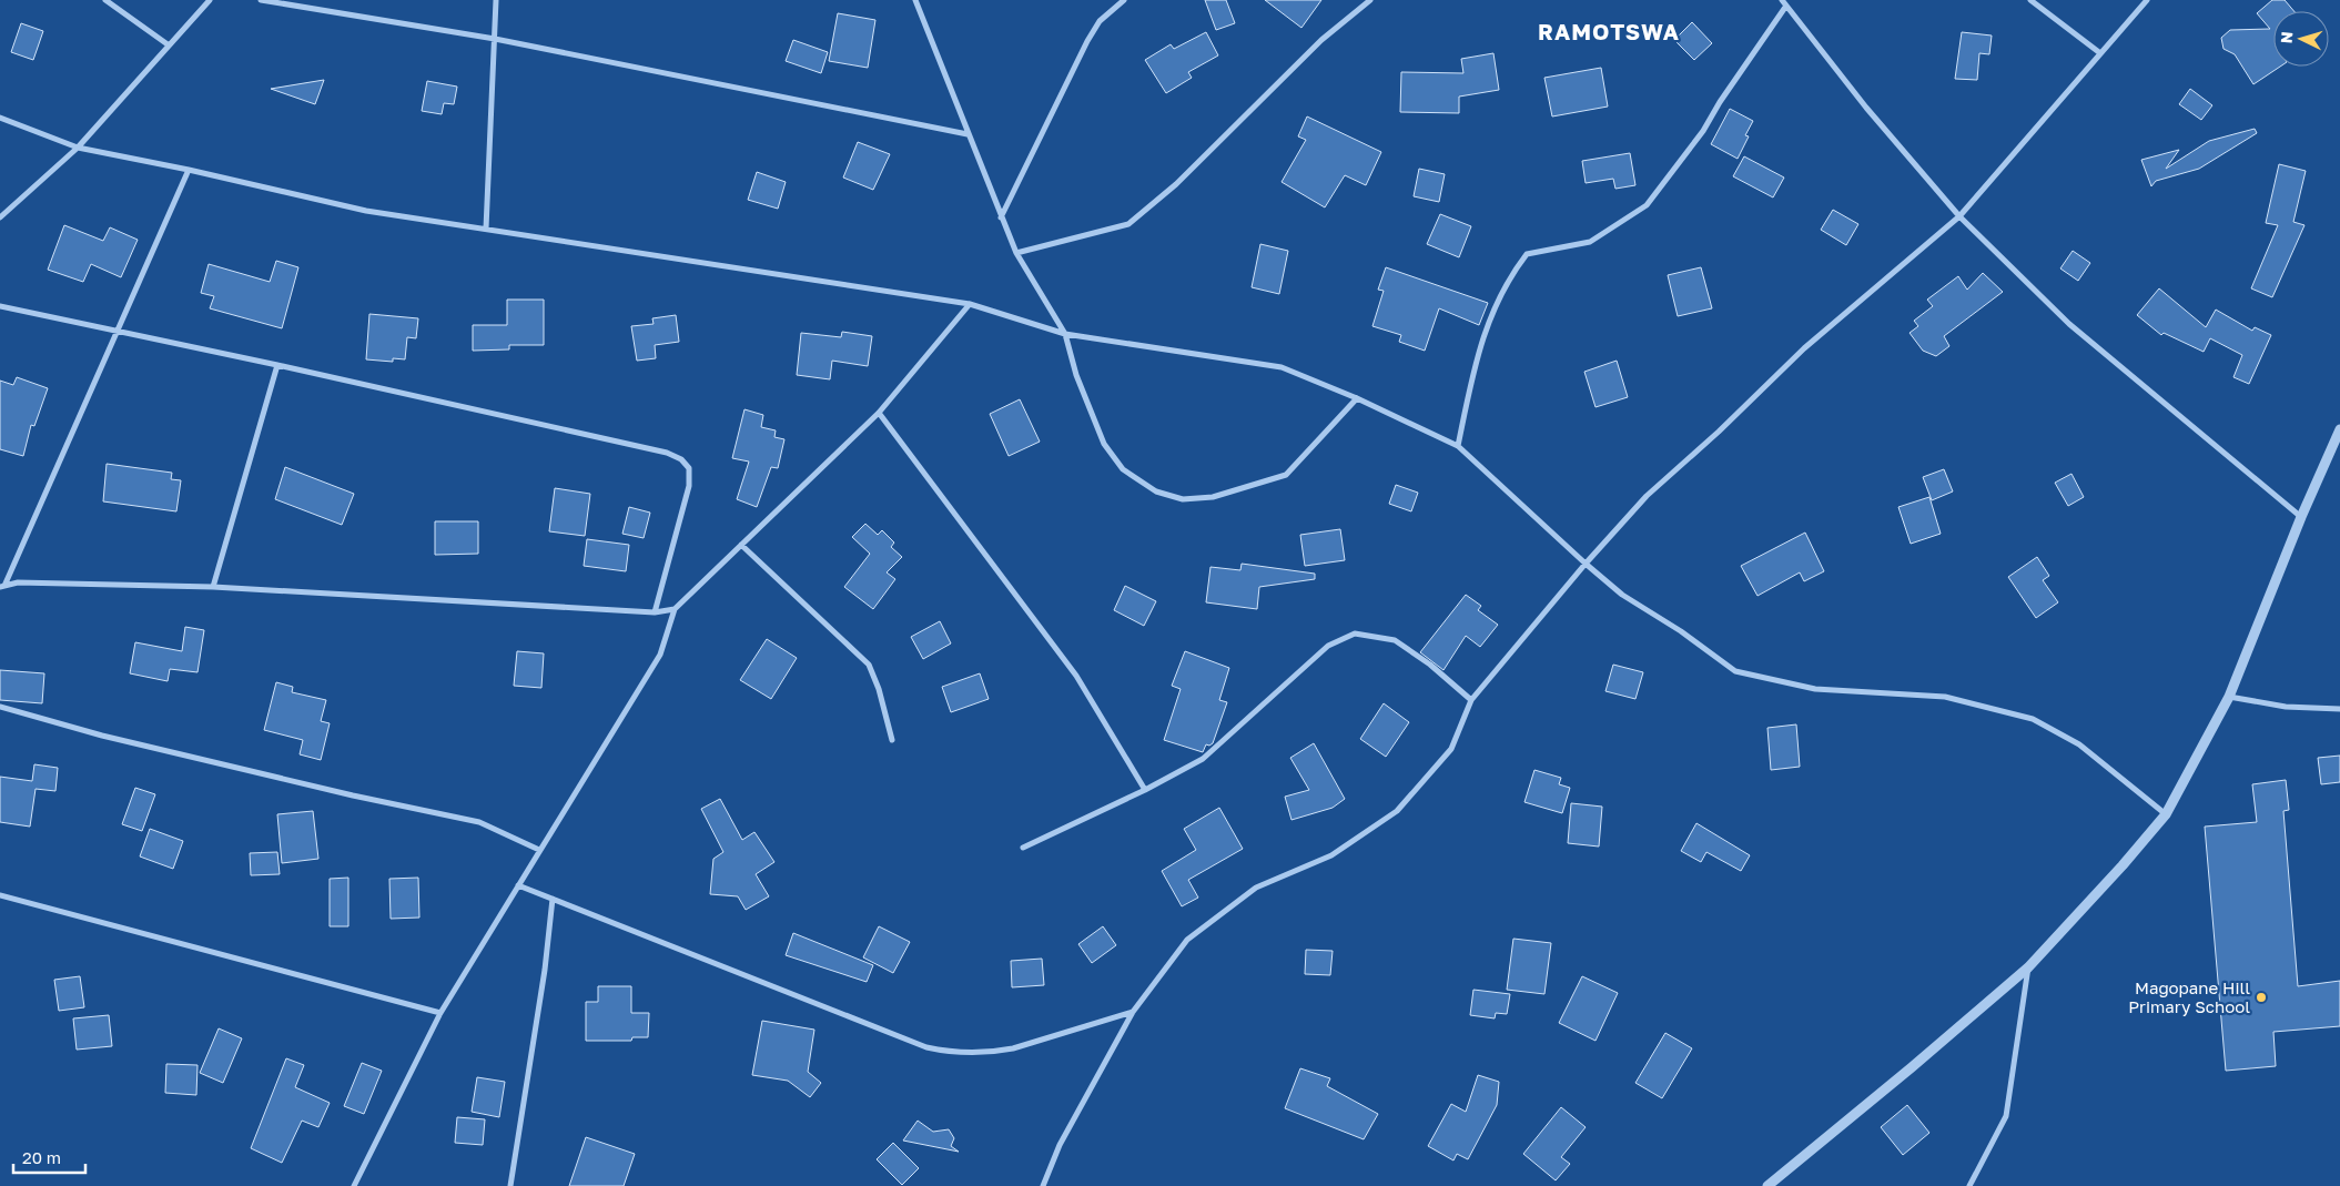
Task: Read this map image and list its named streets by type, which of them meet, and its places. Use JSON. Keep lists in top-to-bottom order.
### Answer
{
  "districts": ["RAMOTSWA"],
  "places": ["Magopane Hill Primary School"],
  "scale_bar": "20 m",
  "north": "left"
}
